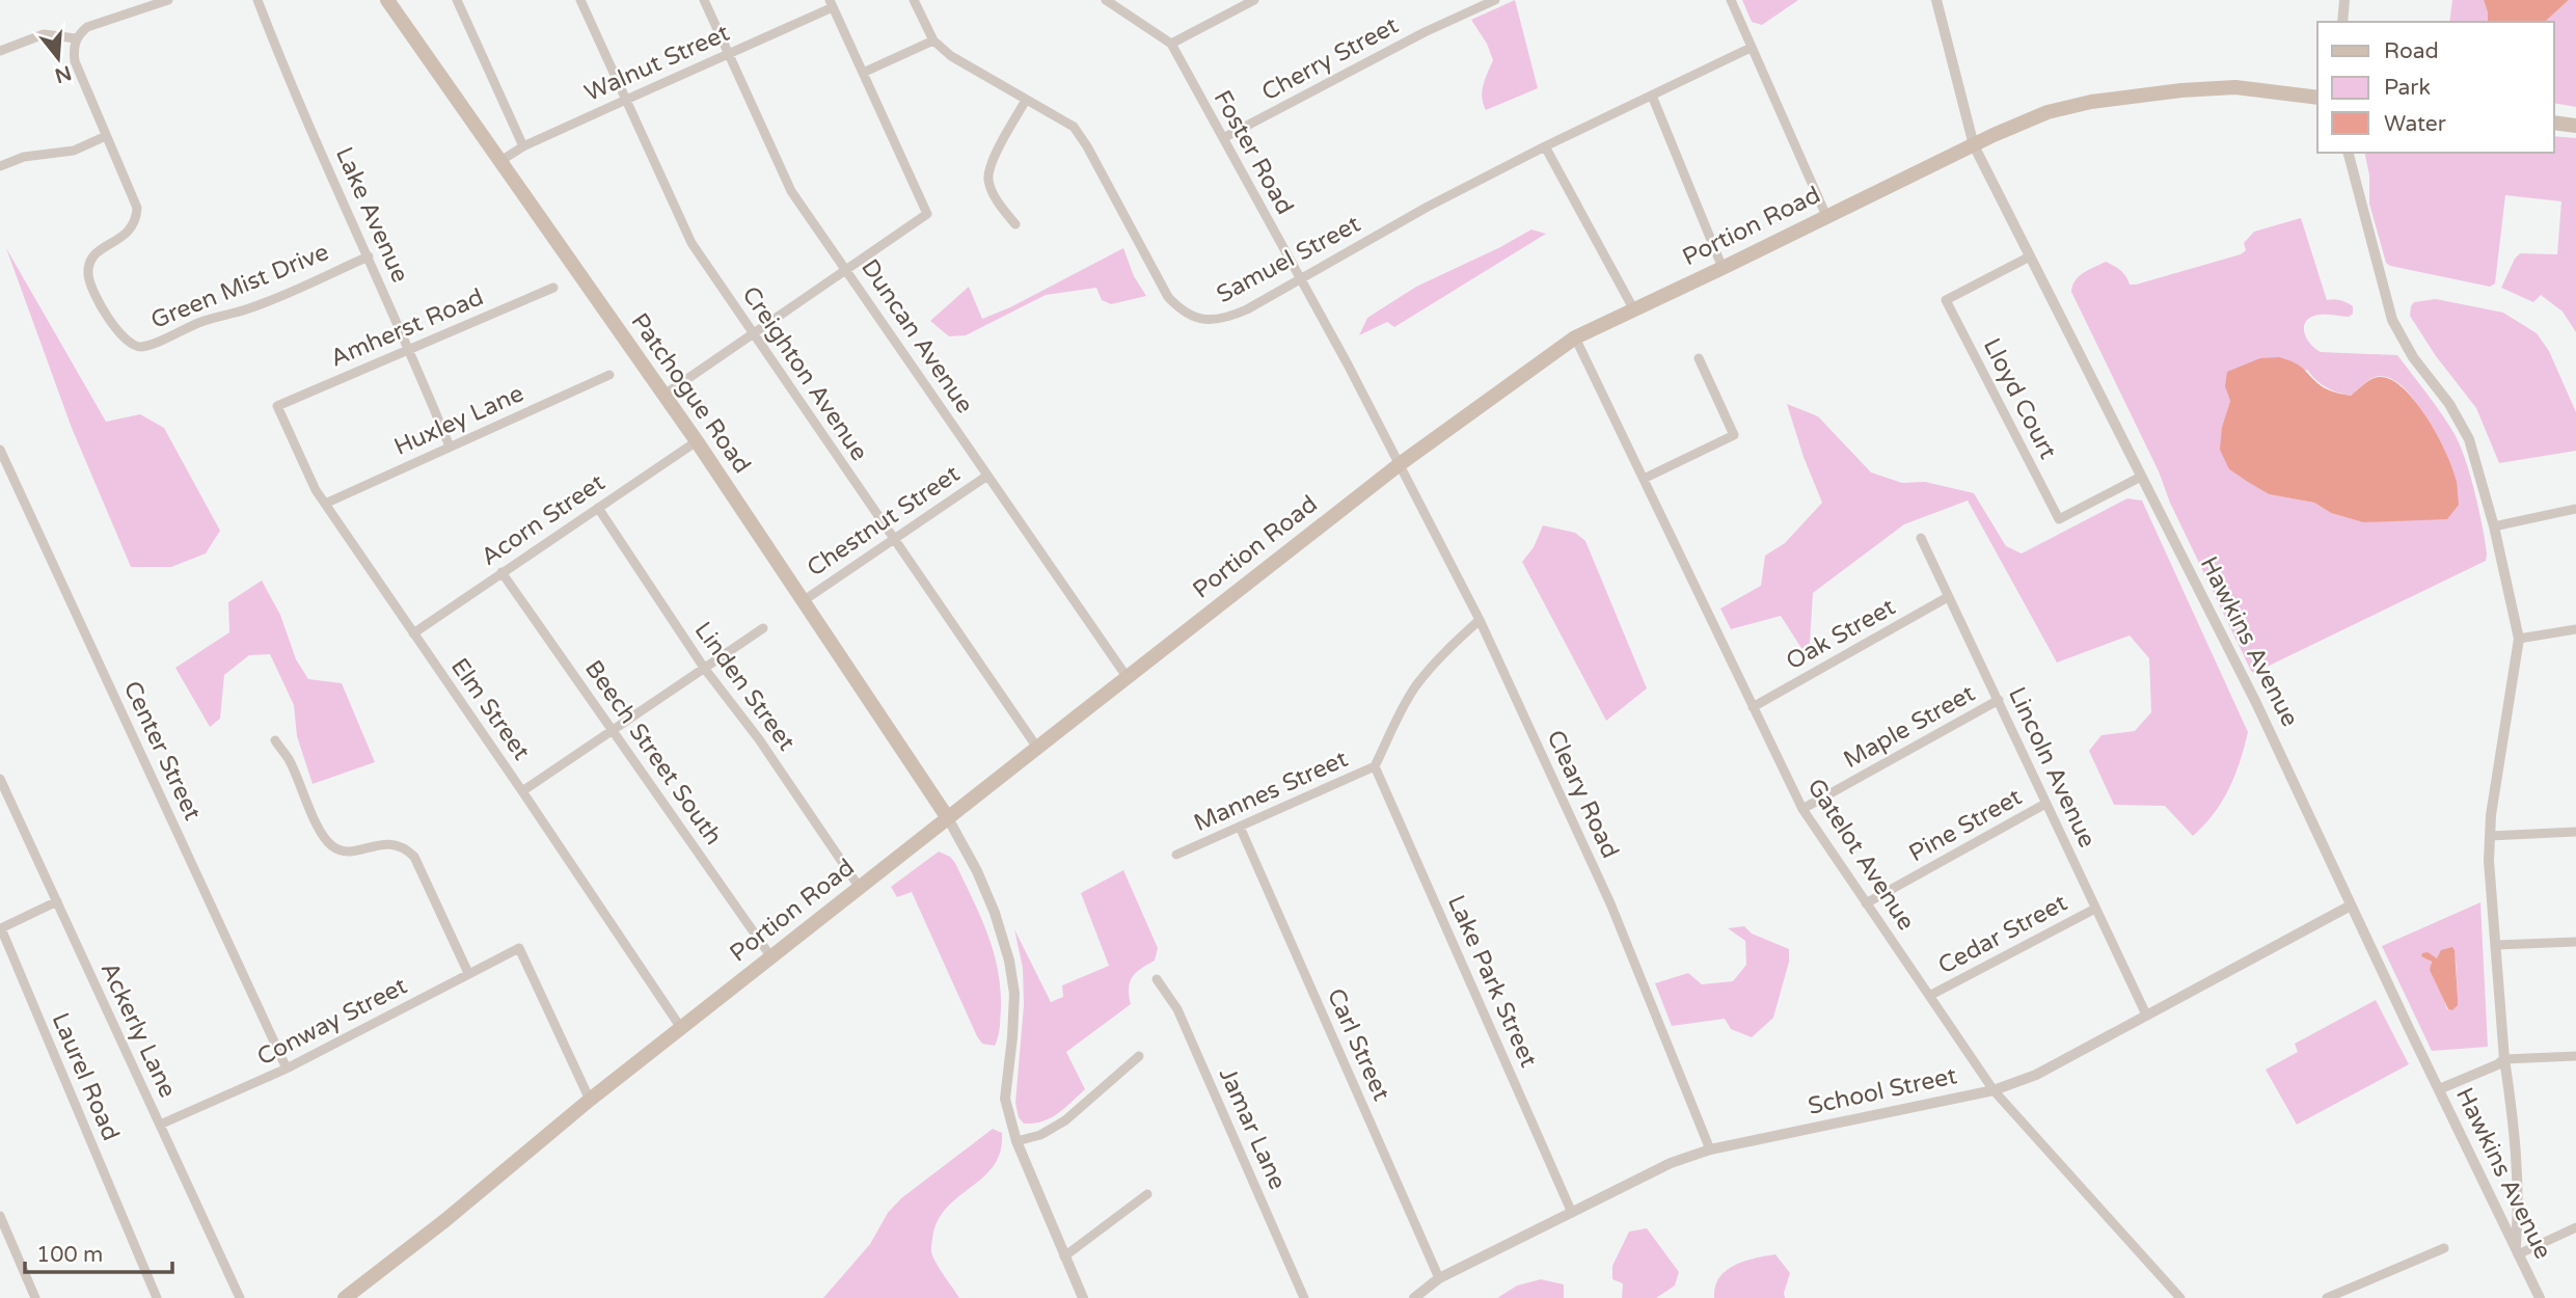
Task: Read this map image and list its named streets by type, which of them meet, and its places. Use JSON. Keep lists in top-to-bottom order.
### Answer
{
  "streets": {
    "main road": ["Portion Road", "Patchogue Road"],
    "street": [
      "Cherry Street",
      "Walnut Street",
      "Foster Road",
      "Lake Avenue",
      "Samuel Street",
      "Green Mist Drive",
      "Amherst Road",
      "Duncan Avenue",
      "Creighton Avenue",
      "Lloyd Court",
      "Huxley Lane",
      "Acorn Street",
      "Chestnut Street",
      "Oak Street",
      "Hawkins Avenue",
      "Linden Street",
      "Elm Street",
      "Maple Street",
      "Center Street",
      "Beech Street South",
      "Lincoln Avenue",
      "Mannes Street",
      "Cleary Road",
      "Pine Street",
      "Gatelot Avenue",
      "Cedar Street",
      "Lake Park Street",
      "Conway Street",
      "Ackerly Lane",
      "Carl Street",
      "Laurel Road",
      "School Street",
      "Jamar Lane"
    ]
  },
  "crossings": [
    ["Cherry Street", "Foster Road"],
    ["Walnut Street", "Duncan Avenue"],
    ["Walnut Street", "Creighton Avenue"],
    ["Walnut Street", "Patchogue Road"],
    ["Foster Road", "Portion Road"],
    ["Foster Road", "Samuel Street"],
    ["Foster Road", "Cleary Road"],
    ["Lake Avenue", "Green Mist Drive"],
    ["Lake Avenue", "Amherst Road"],
    ["Lake Avenue", "Huxley Lane"],
    ["Portion Road", "Duncan Avenue"],
    ["Portion Road", "Creighton Avenue"],
    ["Portion Road", "Patchogue Road"],
    ["Portion Road", "Hawkins Avenue"],
    ["Portion Road", "Linden Street"],
    ["Portion Road", "Elm Street"],
    ["Portion Road", "Beech Street South"],
    ["Portion Road", "Cleary Road"],
    ["Portion Road", "Gatelot Avenue"],
    ["Portion Road", "Conway Street"],
    ["Amherst Road", "Elm Street"],
    ["Duncan Avenue", "Chestnut Street"],
    ["Creighton Avenue", "Chestnut Street"],
    ["Patchogue Road", "Acorn Street"],
    ["Patchogue Road", "Chestnut Street"],
    ["Lloyd Court", "Hawkins Avenue"],
    ["Huxley Lane", "Elm Street"],
    ["Acorn Street", "Linden Street"],
    ["Acorn Street", "Elm Street"],
    ["Acorn Street", "Beech Street South"],
    ["Oak Street", "Lincoln Avenue"],
    ["Oak Street", "Gatelot Avenue"],
    ["Hawkins Avenue", "School Street"],
    ["Maple Street", "Lincoln Avenue"],
    ["Maple Street", "Gatelot Avenue"],
    ["Center Street", "Conway Street"],
    ["Lincoln Avenue", "Pine Street"],
    ["Lincoln Avenue", "Cedar Street"],
    ["Lincoln Avenue", "School Street"],
    ["Mannes Street", "Cleary Road"],
    ["Mannes Street", "Lake Park Street"],
    ["Mannes Street", "Carl Street"],
    ["Cleary Road", "School Street"],
    ["Pine Street", "Gatelot Avenue"],
    ["Gatelot Avenue", "Cedar Street"],
    ["Gatelot Avenue", "School Street"],
    ["Lake Park Street", "School Street"],
    ["Conway Street", "Ackerly Lane"],
    ["Ackerly Lane", "Laurel Road"],
    ["Carl Street", "School Street"]
  ],
  "legend": ["Road", "Park", "Water"],
  "scale_bar": "100 m",
  "north": "bottom"
}
